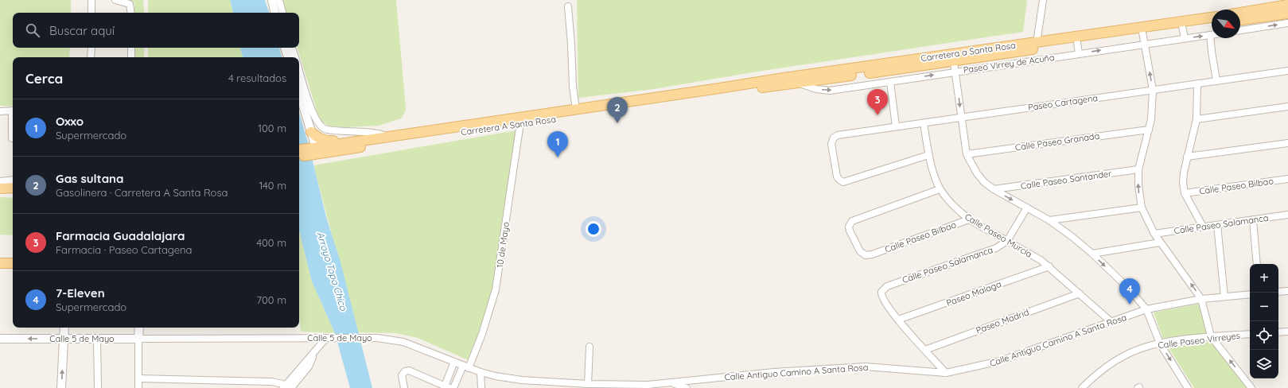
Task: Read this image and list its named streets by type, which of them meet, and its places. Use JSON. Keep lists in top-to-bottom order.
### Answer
{
  "streets": {
    "main road": ["Carretera a Santa Rosa", "Carretera A Santa Rosa"],
    "street": [
      "Paseo Virrey de Acuña",
      "Paseo Cartagena",
      "Calle Paseo Granada",
      "Calle Paseo Santander",
      "Calle Paseo Bilbao",
      "Calle Paseo Salamanca",
      "Calle Paseo Murcia",
      "10 de Mayo",
      "Paseo Malaga",
      "Paseo Madrid",
      "Calle 5 de Mayo",
      "Calle Antiguo Camino A Santa Rosa",
      "Calle Paseo Virreyes"
    ]
  },
  "crossings": [
    ["Carretera a Santa Rosa", "Paseo Virrey de Acuña"],
    ["Carretera a Santa Rosa", "Carretera A Santa Rosa"],
    ["Paseo Cartagena", "Calle Paseo Murcia"],
    ["Carretera A Santa Rosa", "10 de Mayo"],
    ["Calle Paseo Bilbao", "Calle Paseo Murcia"],
    ["Calle Paseo Salamanca", "Calle Paseo Murcia"],
    ["Calle Paseo Salamanca", "Paseo Malaga"],
    ["Calle Paseo Murcia", "Paseo Malaga"],
    ["Calle Paseo Murcia", "Paseo Madrid"],
    ["Calle Paseo Murcia", "Calle Antiguo Camino A Santa Rosa"],
    ["10 de Mayo", "Calle 5 de Mayo"],
    ["Calle 5 de Mayo", "Calle Antiguo Camino A Santa Rosa"]
  ],
  "one_way": ["Paseo Virrey de Acuña"],
  "water": ["Arroyo Topo Chico"],
  "north": "bottom right",
  "page": {
    "search": "Buscar aquí",
    "heading": ["Cerca", "4 resultados"],
    "pins": [
      "3",
      "2",
      "1",
      "4"
    ],
    "list": [
      {
        "mark": "1",
        "name": "Oxxo",
        "note": "Supermercado",
        "value": "100 m"
      },
      {
        "mark": "2",
        "name": "Gas sultana",
        "note": "Gasolinera · Carretera A Santa Rosa",
        "value": "140 m"
      },
      {
        "mark": "3",
        "name": "Farmacia Guadalajara",
        "note": "Farmacia · Paseo Cartagena",
        "value": "400 m"
      },
      {
        "mark": "4",
        "name": "7-Eleven",
        "note": "Supermercado",
        "value": "700 m"
      }
    ],
    "map_buttons": ["+", "−"]
  }
}
